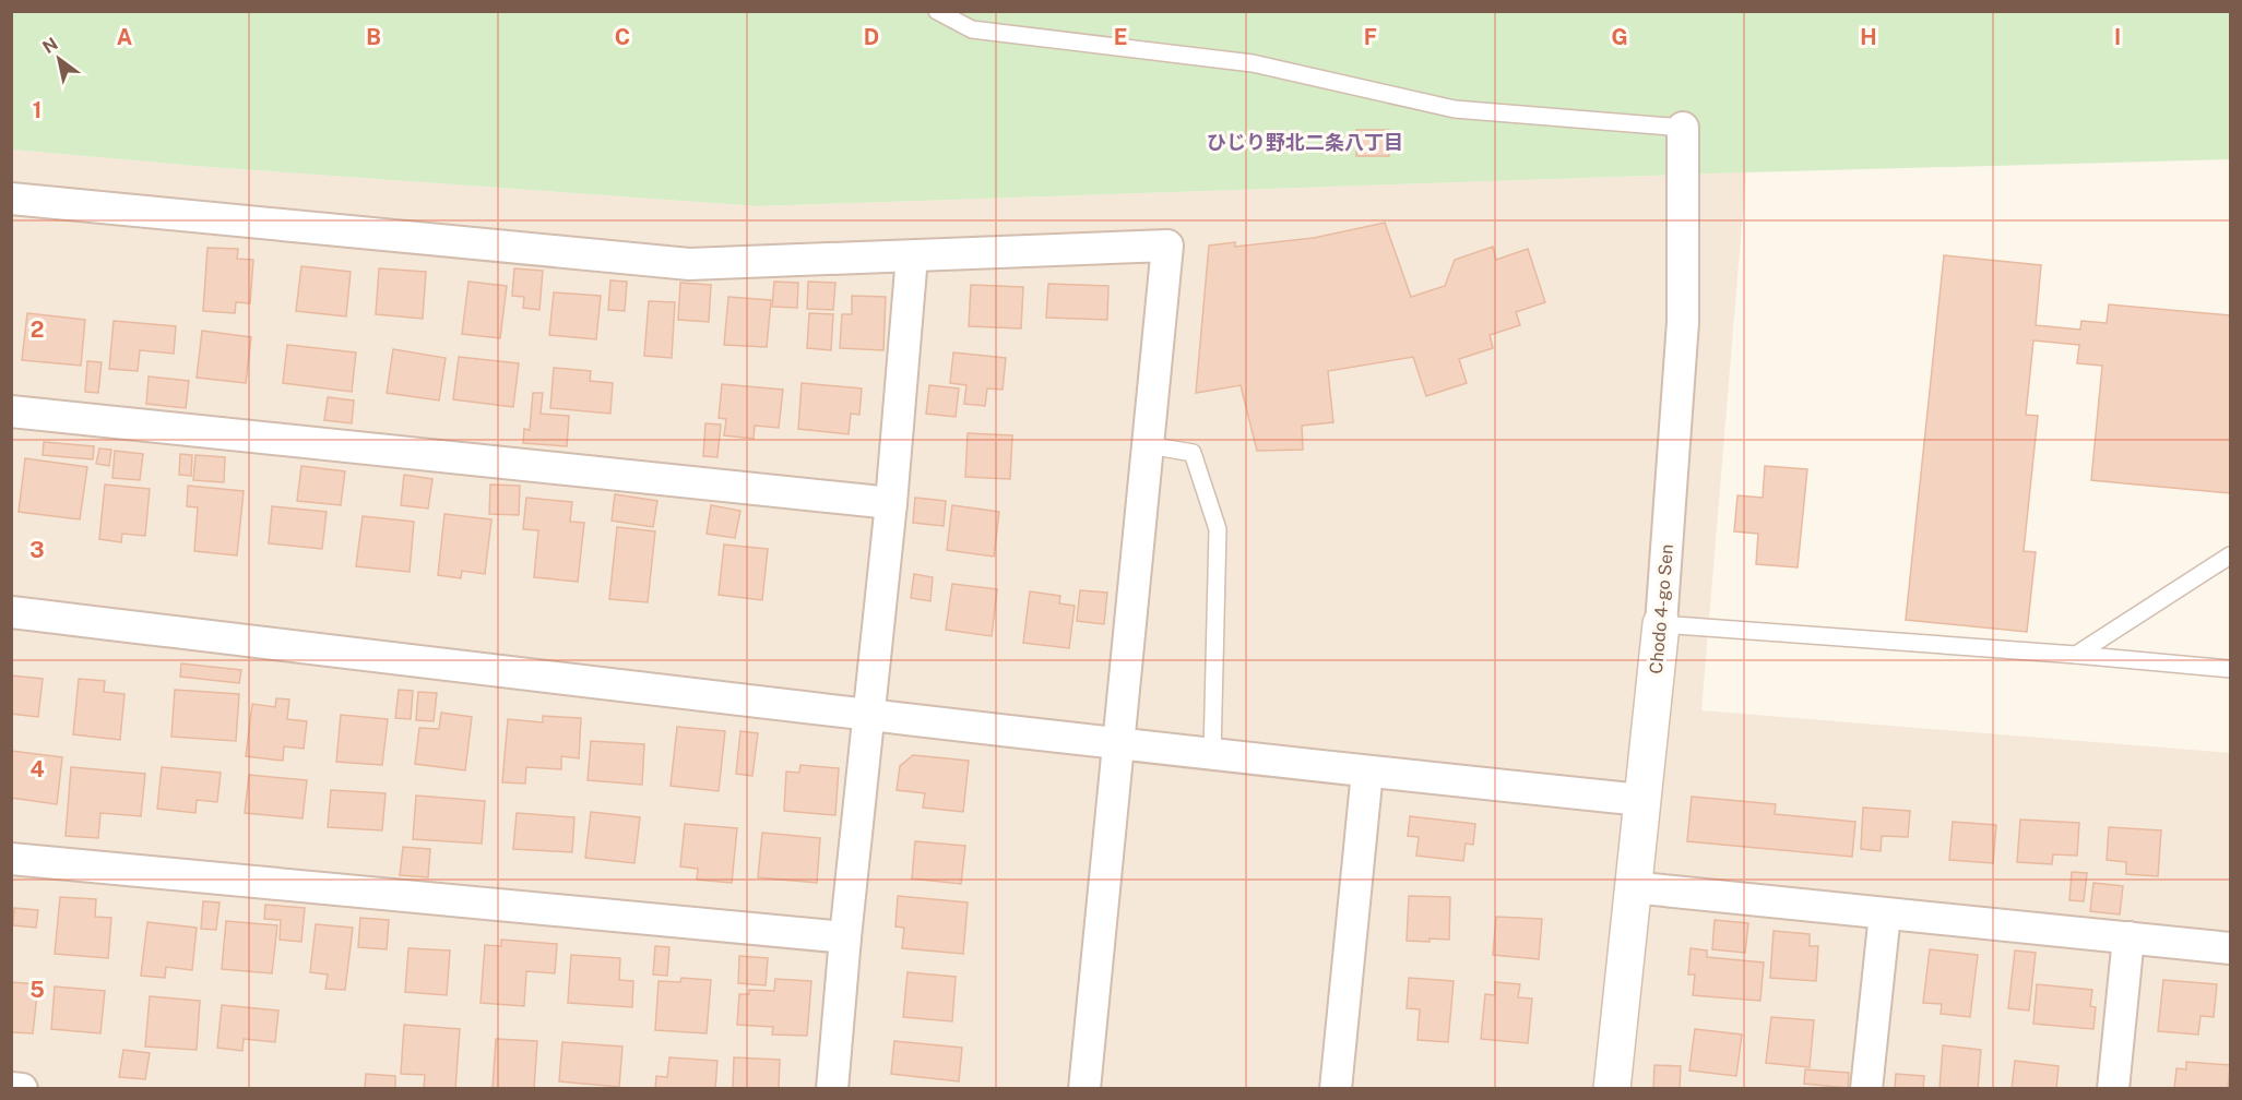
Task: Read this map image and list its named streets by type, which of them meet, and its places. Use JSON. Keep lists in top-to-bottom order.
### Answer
{
  "streets": {
    "street": ["Chodo 4-go Sen"]
  },
  "districts": ["ひじり野北二条八丁目"],
  "north": "top left",
  "grid": {
    "columns": [
      "A",
      "B",
      "C",
      "D",
      "E",
      "F",
      "G",
      "H",
      "I"
    ],
    "rows": [
      "1",
      "2",
      "3",
      "4",
      "5"
    ]
  }
}
